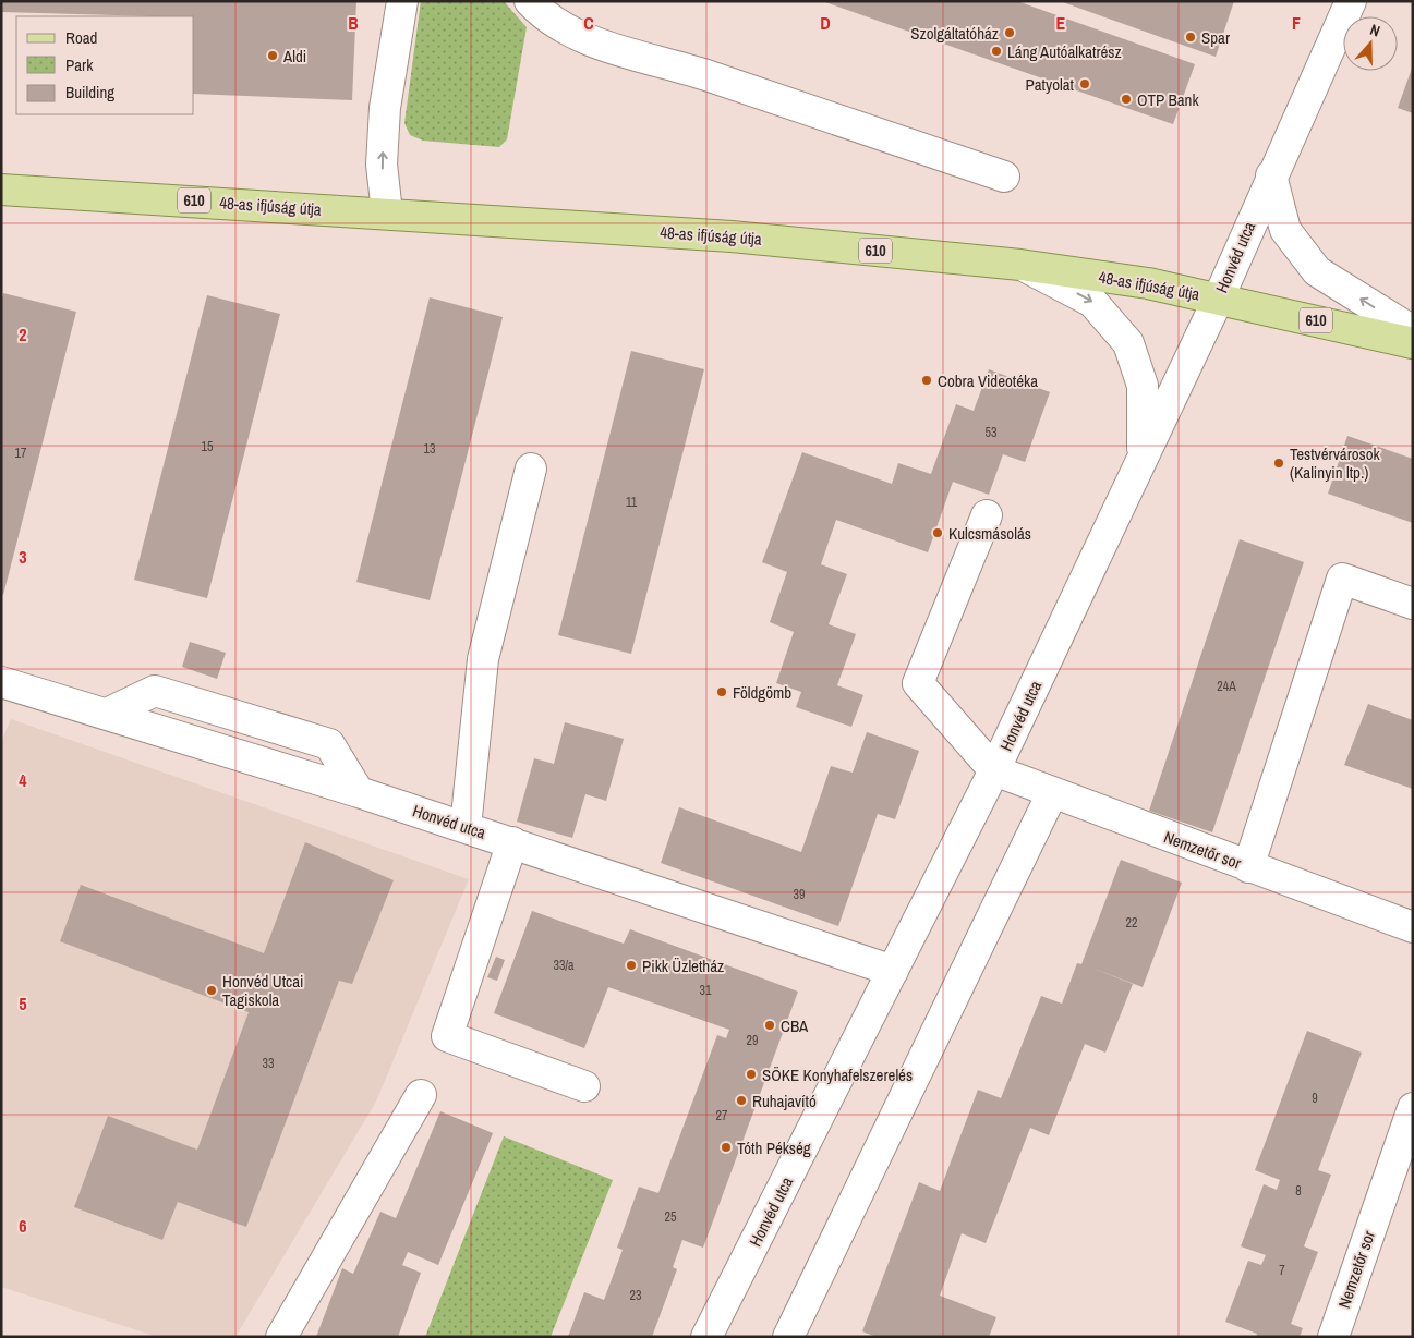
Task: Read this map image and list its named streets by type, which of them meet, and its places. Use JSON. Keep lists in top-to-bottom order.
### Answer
{
  "streets": {
    "main road": ["610", "48-as ifjúság útja"],
    "street": ["Honvéd utca", "Nemzetőr sor"]
  },
  "crossings": [
    ["48-as ifjúság útja", "Honvéd utca"],
    ["Honvéd utca", "Nemzetőr sor"]
  ],
  "places": [
    "Szolgáltatóház",
    "Spar",
    "Láng Autóalkatrész",
    "Aldi",
    "Patyolat",
    "OTP Bank",
    "Cobra Videotéka",
    "Testvérvárosok (Kalinyin ltp.)",
    "Kulcsmásolás",
    "Földgömb",
    "Pikk Üzletház",
    "Honvéd Utcai Tagiskola",
    "CBA",
    "SÖKE Konyhafelszerelés",
    "Ruhajavító",
    "Tóth Pékség"
  ],
  "house_numbers": [
    "53",
    "15",
    "13",
    "17",
    "11",
    "24A",
    "39",
    "22",
    "33/a",
    "31",
    "29",
    "33",
    "9",
    "27",
    "8",
    "25",
    "7",
    "23"
  ],
  "legend": ["Road", "Park", "Building"],
  "north": "top",
  "grid": {
    "columns": [
      "B",
      "C",
      "D",
      "E",
      "F"
    ],
    "rows": [
      "2",
      "3",
      "4",
      "5",
      "6"
    ]
  }
}
